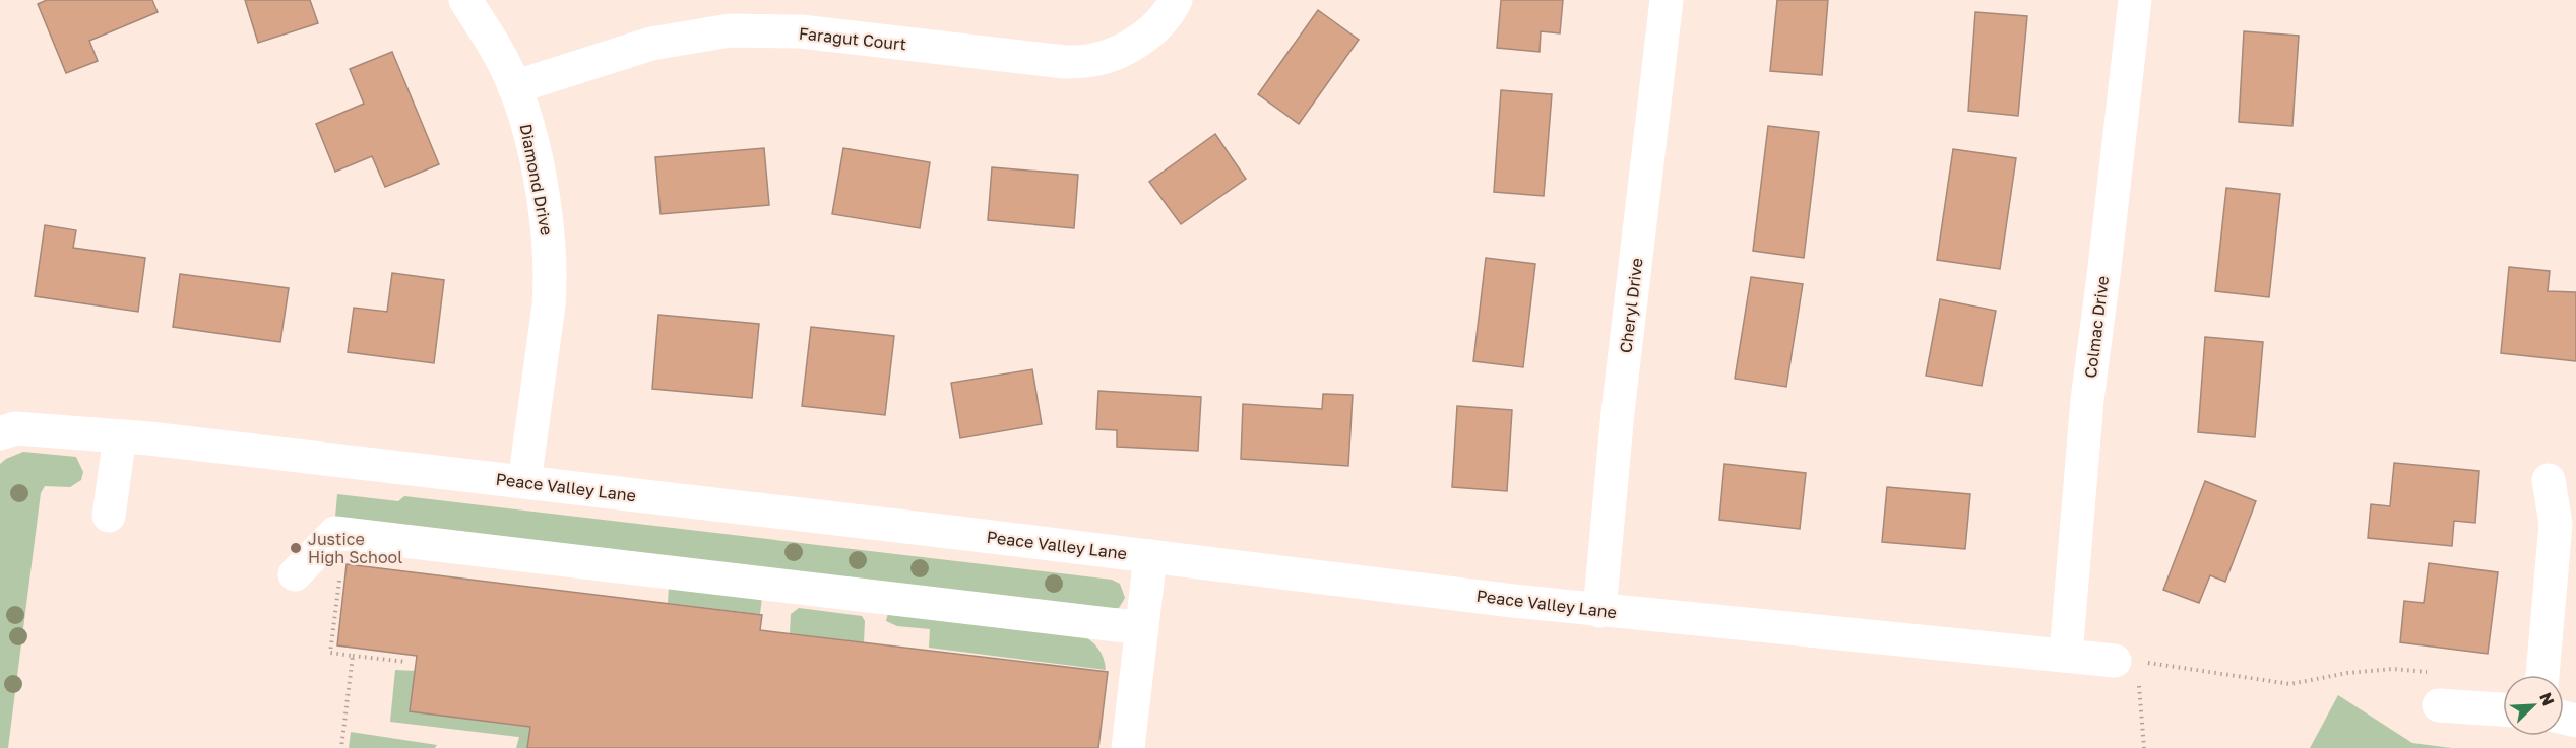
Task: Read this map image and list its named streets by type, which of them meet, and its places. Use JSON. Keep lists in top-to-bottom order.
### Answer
{
  "streets": {
    "street": [
      "Faragut Court",
      "Diamond Drive",
      "Cheryl Drive",
      "Colmac Drive",
      "Peace Valley Lane"
    ]
  },
  "crossings": [
    ["Faragut Court", "Diamond Drive"],
    ["Diamond Drive", "Peace Valley Lane"],
    ["Cheryl Drive", "Peace Valley Lane"],
    ["Colmac Drive", "Peace Valley Lane"]
  ],
  "places": ["Justice High School"],
  "north": "top right"
}
